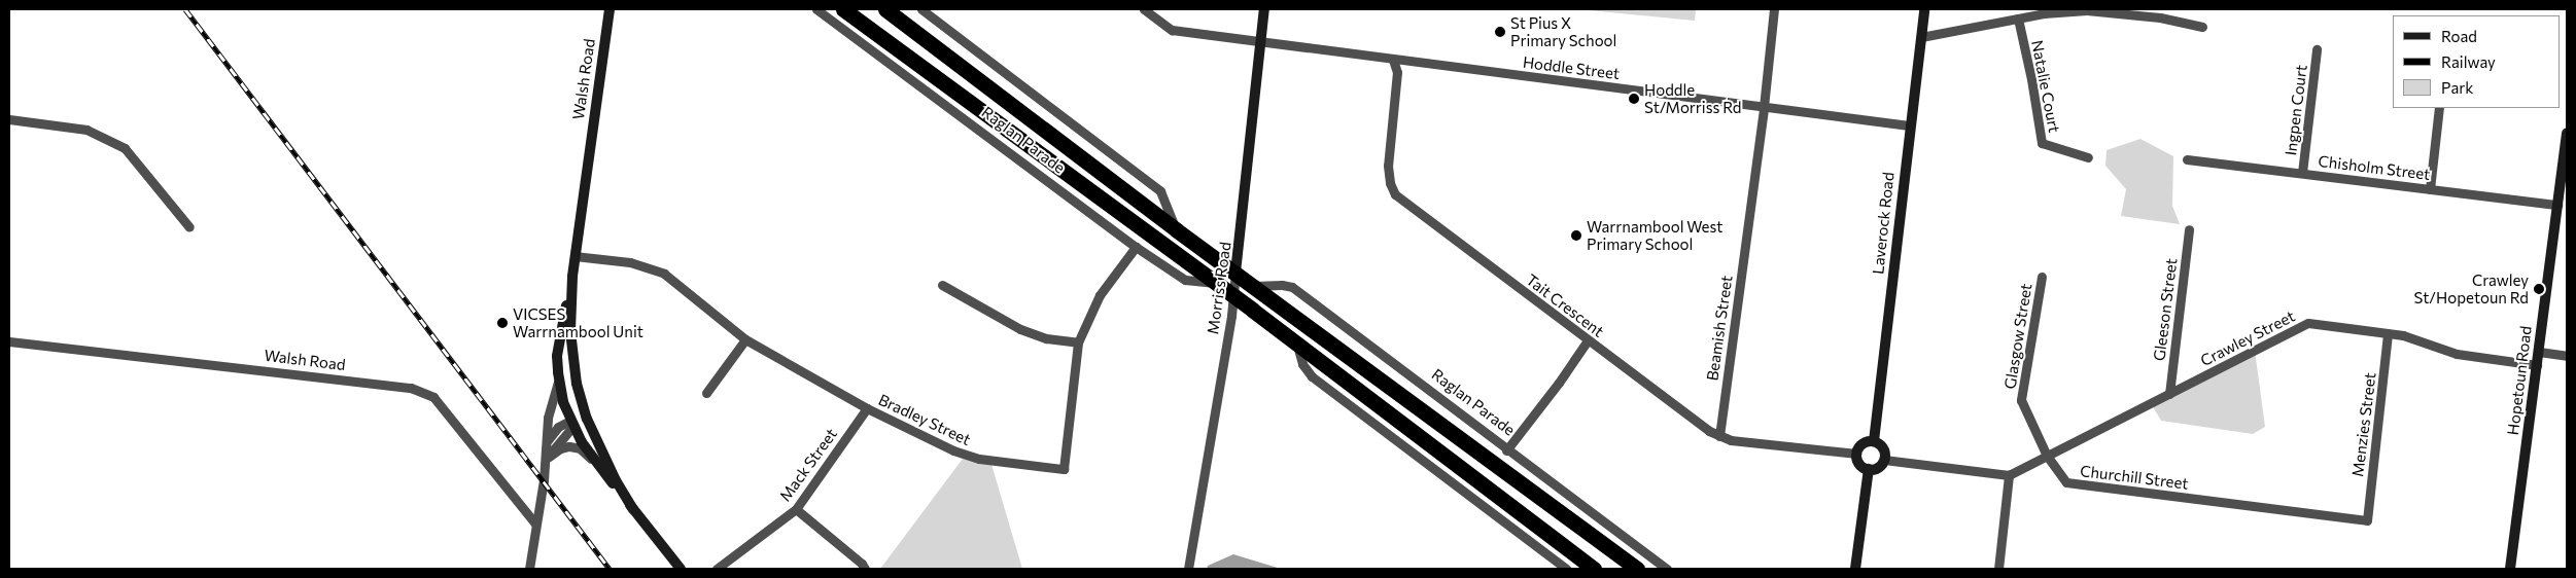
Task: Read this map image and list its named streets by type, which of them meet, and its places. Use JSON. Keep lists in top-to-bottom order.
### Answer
{
  "streets": {
    "highway": ["Raglan Parade"],
    "street": [
      "Hoddle Street",
      "Walsh Road",
      "Natalie Court",
      "Ingpen Court",
      "Chisholm Street",
      "Laverock Road",
      "Morriss Road",
      "Tait Crescent",
      "Gleeson Street",
      "Beamish Street",
      "Glasgow Street",
      "Crawley Street",
      "Hopetoun Road",
      "Bradley Street",
      "Menzies Street",
      "Mack Street",
      "Churchill Street"
    ]
  },
  "crossings": [
    ["Hoddle Street", "Laverock Road"],
    ["Hoddle Street", "Morriss Road"],
    ["Hoddle Street", "Tait Crescent"],
    ["Hoddle Street", "Beamish Street"],
    ["Walsh Road", "Bradley Street"],
    ["Ingpen Court", "Chisholm Street"],
    ["Raglan Parade", "Morriss Road"],
    ["Raglan Parade", "Bradley Street"],
    ["Chisholm Street", "Hopetoun Road"],
    ["Laverock Road", "Tait Crescent"],
    ["Tait Crescent", "Beamish Street"],
    ["Gleeson Street", "Crawley Street"],
    ["Glasgow Street", "Crawley Street"],
    ["Glasgow Street", "Churchill Street"],
    ["Crawley Street", "Hopetoun Road"],
    ["Crawley Street", "Menzies Street"],
    ["Crawley Street", "Churchill Street"],
    ["Bradley Street", "Mack Street"],
    ["Menzies Street", "Churchill Street"]
  ],
  "places": [
    "St Pius X Primary School",
    "Hoddle St/Morriss Rd",
    "Warrnambool West Primary School",
    "Crawley St/Hopetoun Rd",
    "VICSES Warrnambool Unit"
  ],
  "legend": ["Road", "Railway", "Park"]
}
